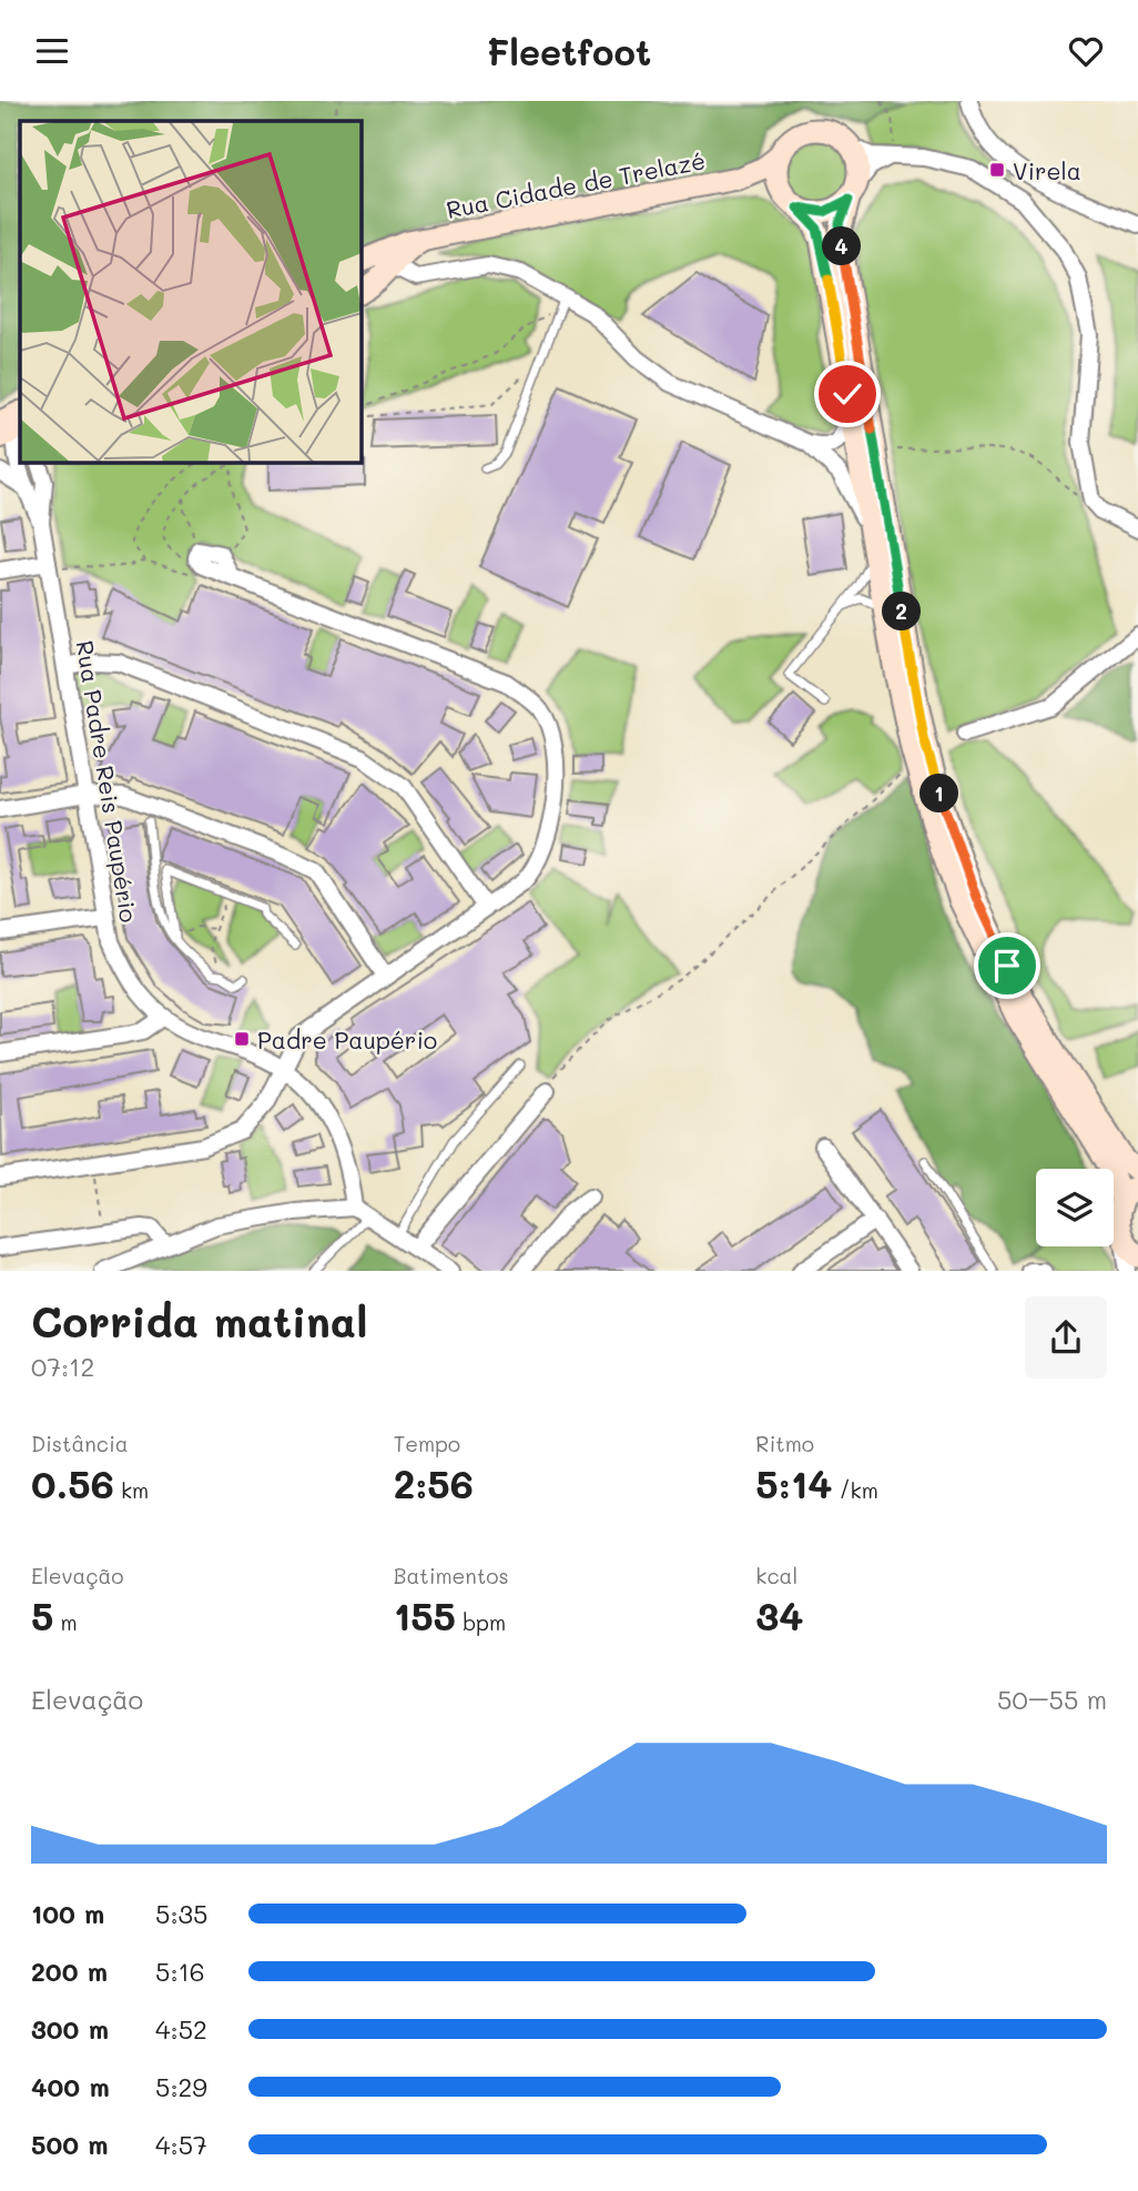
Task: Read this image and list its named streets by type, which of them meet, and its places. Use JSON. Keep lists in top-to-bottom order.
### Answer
{
  "streets": {
    "main road": ["Rua Cidade de Trelazé"],
    "street": ["Rua Padre Reis Paupério"]
  },
  "places": {
    "transit": ["Virela", "Padre Paupério"]
  },
  "page": {
    "header": "Fleetfoot",
    "pins": ["4", "2", "1"],
    "heading": ["Corrida matinal", "07:12"],
    "stats": [
      ["Distância", "0.56 km"],
      ["Tempo", "2:56"],
      ["Ritmo", "5:14 /km"],
      ["Elevação", "5 m"],
      ["Batimentos", "155 bpm"],
      ["kcal", "34"]
    ],
    "chart": ["Elevação", "50–55 m"],
    "list": [
      {
        "name": "100 m",
        "note": "5:35"
      },
      {
        "name": "200 m",
        "note": "5:16"
      },
      {
        "name": "300 m",
        "note": "4:52"
      },
      {
        "name": "400 m",
        "note": "5:29"
      },
      {
        "name": "500 m",
        "note": "4:57"
      }
    ]
  }
}
